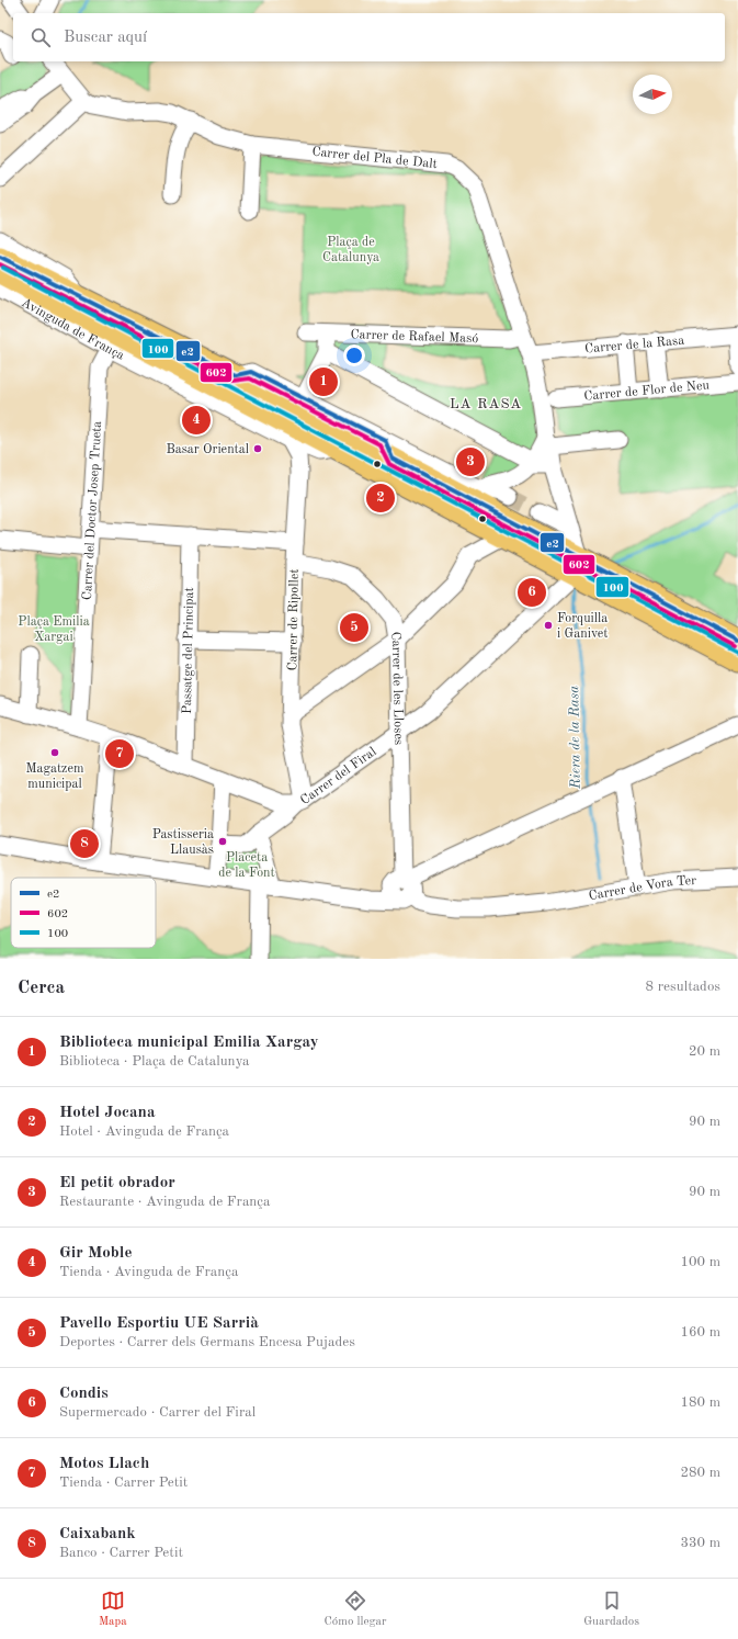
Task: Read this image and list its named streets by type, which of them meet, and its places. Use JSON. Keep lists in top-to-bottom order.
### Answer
{
  "streets": {
    "main road": ["Avinguda de França"],
    "street": [
      "Carrer del Pla de Dalt",
      "Carrer de Rafael Masó",
      "Carrer de la Rasa",
      "Carrer de Flor de Neu",
      "Carrer del Doctor Josep Trueta",
      "Carrer de Ripollet",
      "Passatge del Principat",
      "Carrer de les Lloses",
      "Carrer del Firal",
      "Carrer de Vora Ter"
    ]
  },
  "crossings": [
    ["Carrer del Pla de Dalt", "Carrer de Rafael Masó"],
    ["Carrer del Pla de Dalt", "Carrer de la Rasa"],
    ["Carrer del Pla de Dalt", "Carrer de Flor de Neu"],
    ["Avinguda de França", "Carrer del Doctor Josep Trueta"],
    ["Avinguda de França", "Carrer de Ripollet"],
    ["Avinguda de França", "Carrer del Firal"],
    ["Carrer del Doctor Josep Trueta", "Carrer del Firal"],
    ["Carrer de Ripollet", "Carrer de les Lloses"],
    ["Carrer de Ripollet", "Carrer del Firal"],
    ["Passatge del Principat", "Carrer del Firal"],
    ["Carrer de les Lloses", "Carrer del Firal"],
    ["Carrer de les Lloses", "Carrer de Vora Ter"]
  ],
  "districts": ["LA RASA"],
  "water": ["Riera de la Rasa"],
  "parks": ["Plaça de Catalunya", "Plaça Emilia Xargai", "Placeta de la Font"],
  "places": [
    "Basar Oriental",
    "Forquilla i Ganivet",
    "Magatzem municipal",
    "Pastisseria Llausàs"
  ],
  "lines": ["transit line e2", "transit line 602", "transit line 100"],
  "legend": ["e2", "602", "100"],
  "north": "right",
  "page": {
    "search": "Buscar aquí",
    "pins": [
      "1",
      "4",
      "3",
      "2",
      "6",
      "5",
      "7",
      "8"
    ],
    "heading": ["Cerca", "8 resultados"],
    "list": [
      {
        "mark": "1",
        "name": "Biblioteca municipal Emilia Xargay",
        "note": "Biblioteca · Plaça de Catalunya",
        "value": "20 m"
      },
      {
        "mark": "2",
        "name": "Hotel Jocana",
        "note": "Hotel · Avinguda de França",
        "value": "90 m"
      },
      {
        "mark": "3",
        "name": "El petit obrador",
        "note": "Restaurante · Avinguda de França",
        "value": "90 m"
      },
      {
        "mark": "4",
        "name": "Gir Moble",
        "note": "Tienda · Avinguda de França",
        "value": "100 m"
      },
      {
        "mark": "5",
        "name": "Pavello Esportiu UE Sarrià",
        "note": "Deportes · Carrer dels Germans Encesa Pujades",
        "value": "160 m"
      },
      {
        "mark": "6",
        "name": "Condis",
        "note": "Supermercado · Carrer del Firal",
        "value": "180 m"
      },
      {
        "mark": "7",
        "name": "Motos Llach",
        "note": "Tienda · Carrer Petit",
        "value": "280 m"
      },
      {
        "mark": "8",
        "name": "Caixabank",
        "note": "Banco · Carrer Petit",
        "value": "330 m"
      }
    ],
    "nav": ["Mapa", "Cómo llegar", "Guardados"]
  }
}
